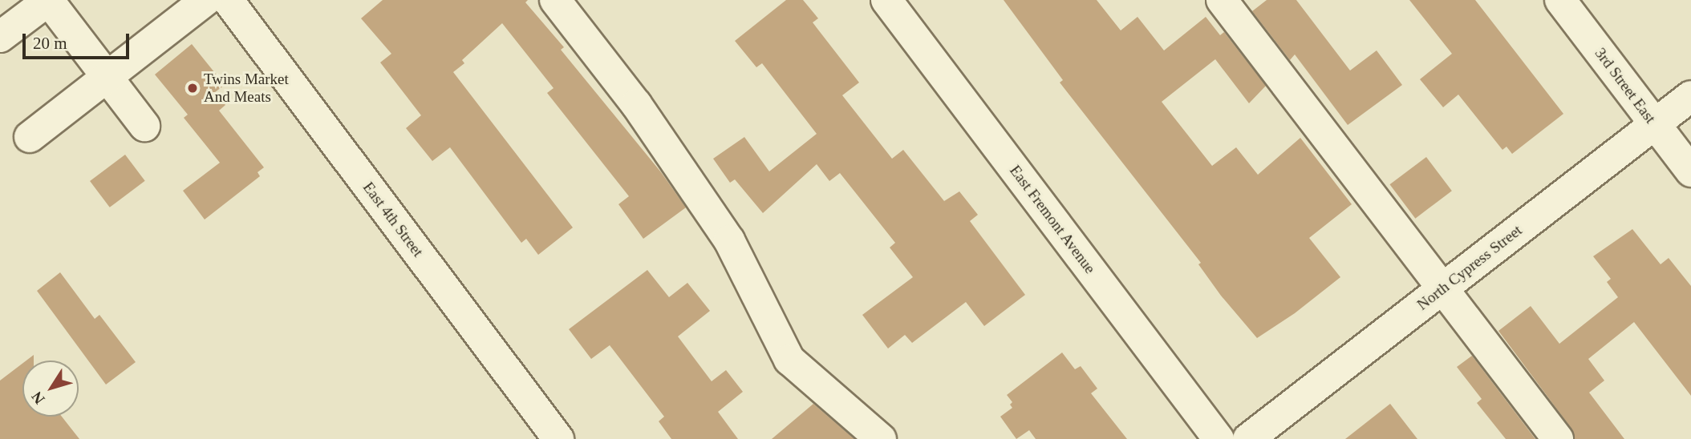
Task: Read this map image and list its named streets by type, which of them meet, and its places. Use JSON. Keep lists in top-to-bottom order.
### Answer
{
  "streets": {
    "street": [
      "3rd Street East",
      "East 4th Street",
      "East Fremont Avenue",
      "North Cypress Street"
    ]
  },
  "crossings": [
    ["3rd Street East", "North Cypress Street"]
  ],
  "places": ["Twins Market And Meats"],
  "scale_bar": "20 m",
  "north": "bottom left"
}
